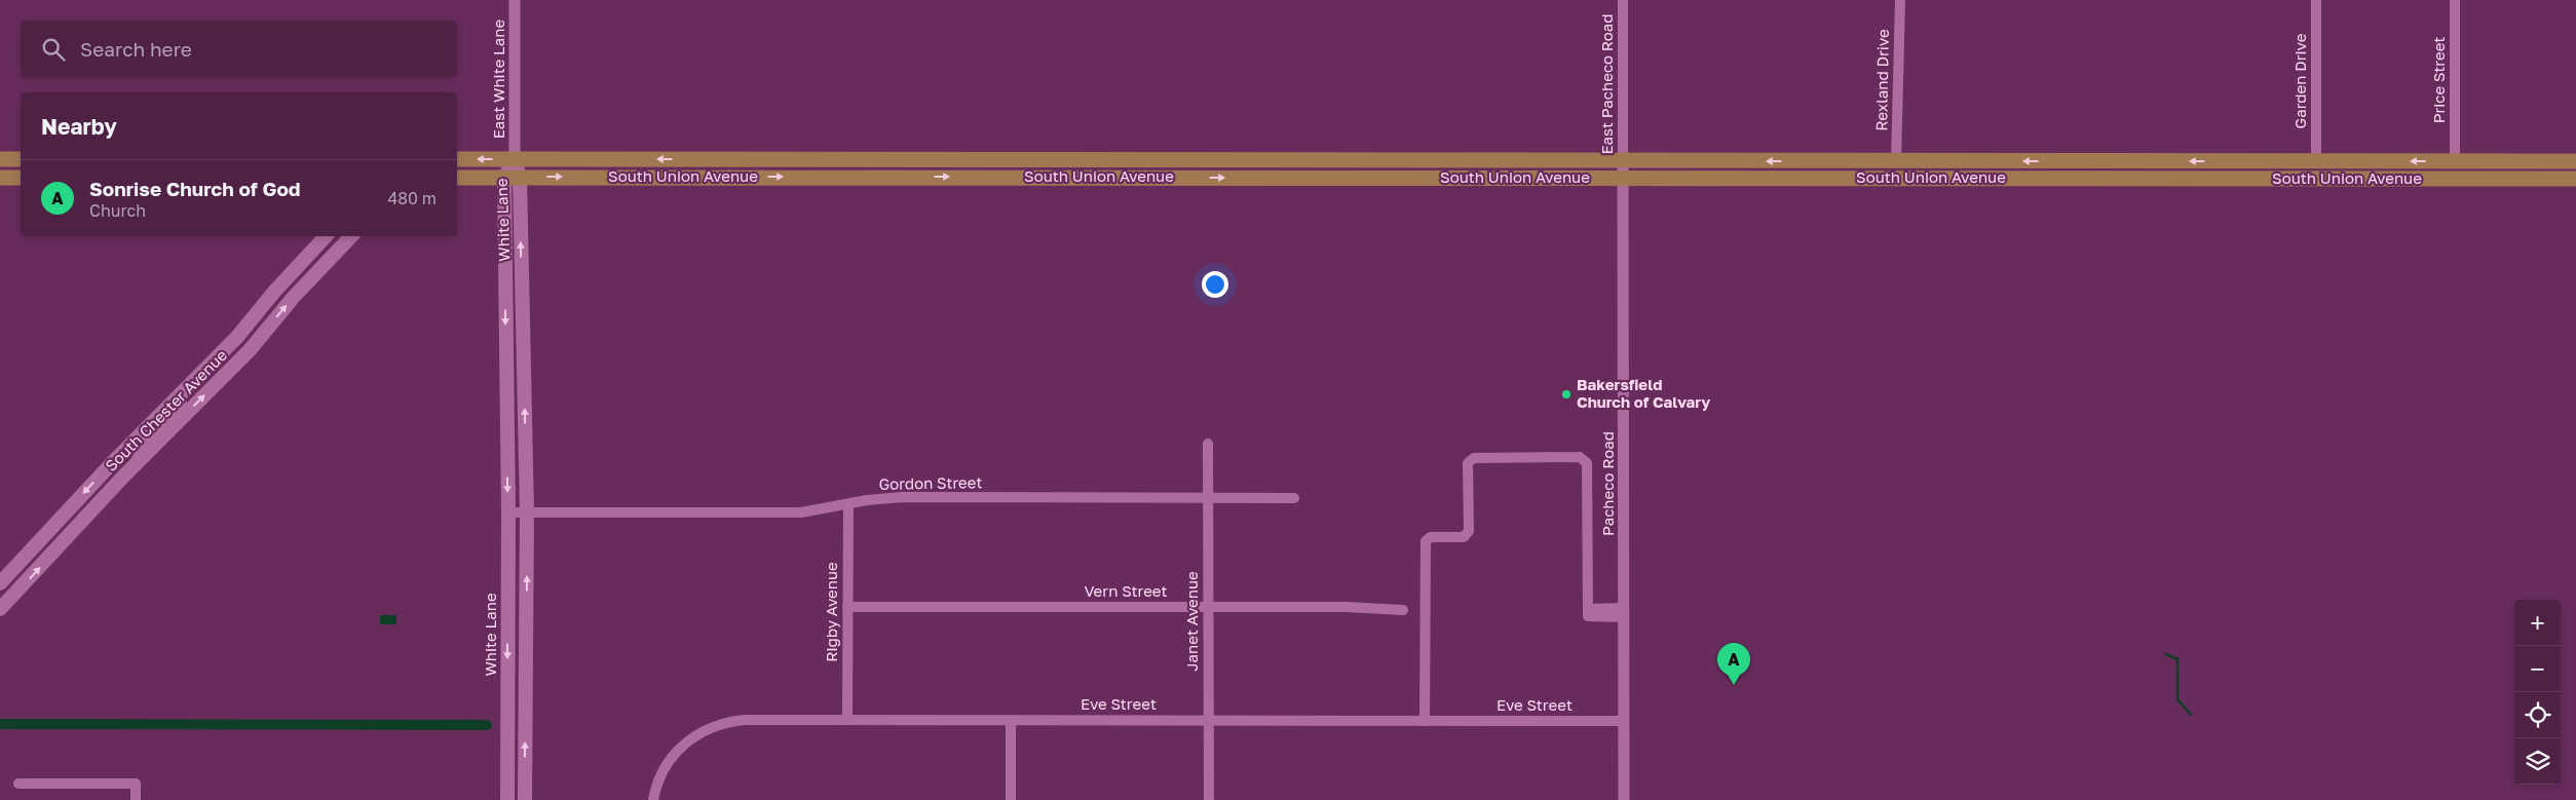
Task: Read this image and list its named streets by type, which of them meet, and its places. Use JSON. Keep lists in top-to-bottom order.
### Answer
{
  "streets": {
    "main road": ["South Union Avenue", "White Lane", "South Chester Avenue"],
    "street": [
      "East White Lane",
      "Rexland Drive",
      "Price Street",
      "Garden Drive",
      "East Pacheco Road",
      "Gordon Street",
      "Pacheco Road",
      "Vern Street",
      "Rigby Avenue",
      "Janet Avenue",
      "Eve Street"
    ]
  },
  "crossings": [
    ["East White Lane", "South Union Avenue"],
    ["East White Lane", "White Lane"],
    ["Rexland Drive", "South Union Avenue"],
    ["Price Street", "South Union Avenue"],
    ["Garden Drive", "South Union Avenue"],
    ["East Pacheco Road", "South Union Avenue"],
    ["East Pacheco Road", "Pacheco Road"],
    ["South Union Avenue", "White Lane"],
    ["South Union Avenue", "Pacheco Road"],
    ["White Lane", "Gordon Street"],
    ["Gordon Street", "Rigby Avenue"],
    ["Gordon Street", "Janet Avenue"],
    ["Pacheco Road", "Eve Street"],
    ["Vern Street", "Rigby Avenue"],
    ["Vern Street", "Janet Avenue"],
    ["Rigby Avenue", "Eve Street"],
    ["Janet Avenue", "Eve Street"]
  ],
  "places": ["Bakersfield Church of Calvary"],
  "page": {
    "search": "Search here",
    "heading": "Nearby",
    "list": [
      {
        "mark": "A",
        "name": "Sonrise Church of God",
        "note": "Church",
        "value": "480 m"
      }
    ],
    "map_buttons": ["+", "−"],
    "pins": "A"
  }
}
